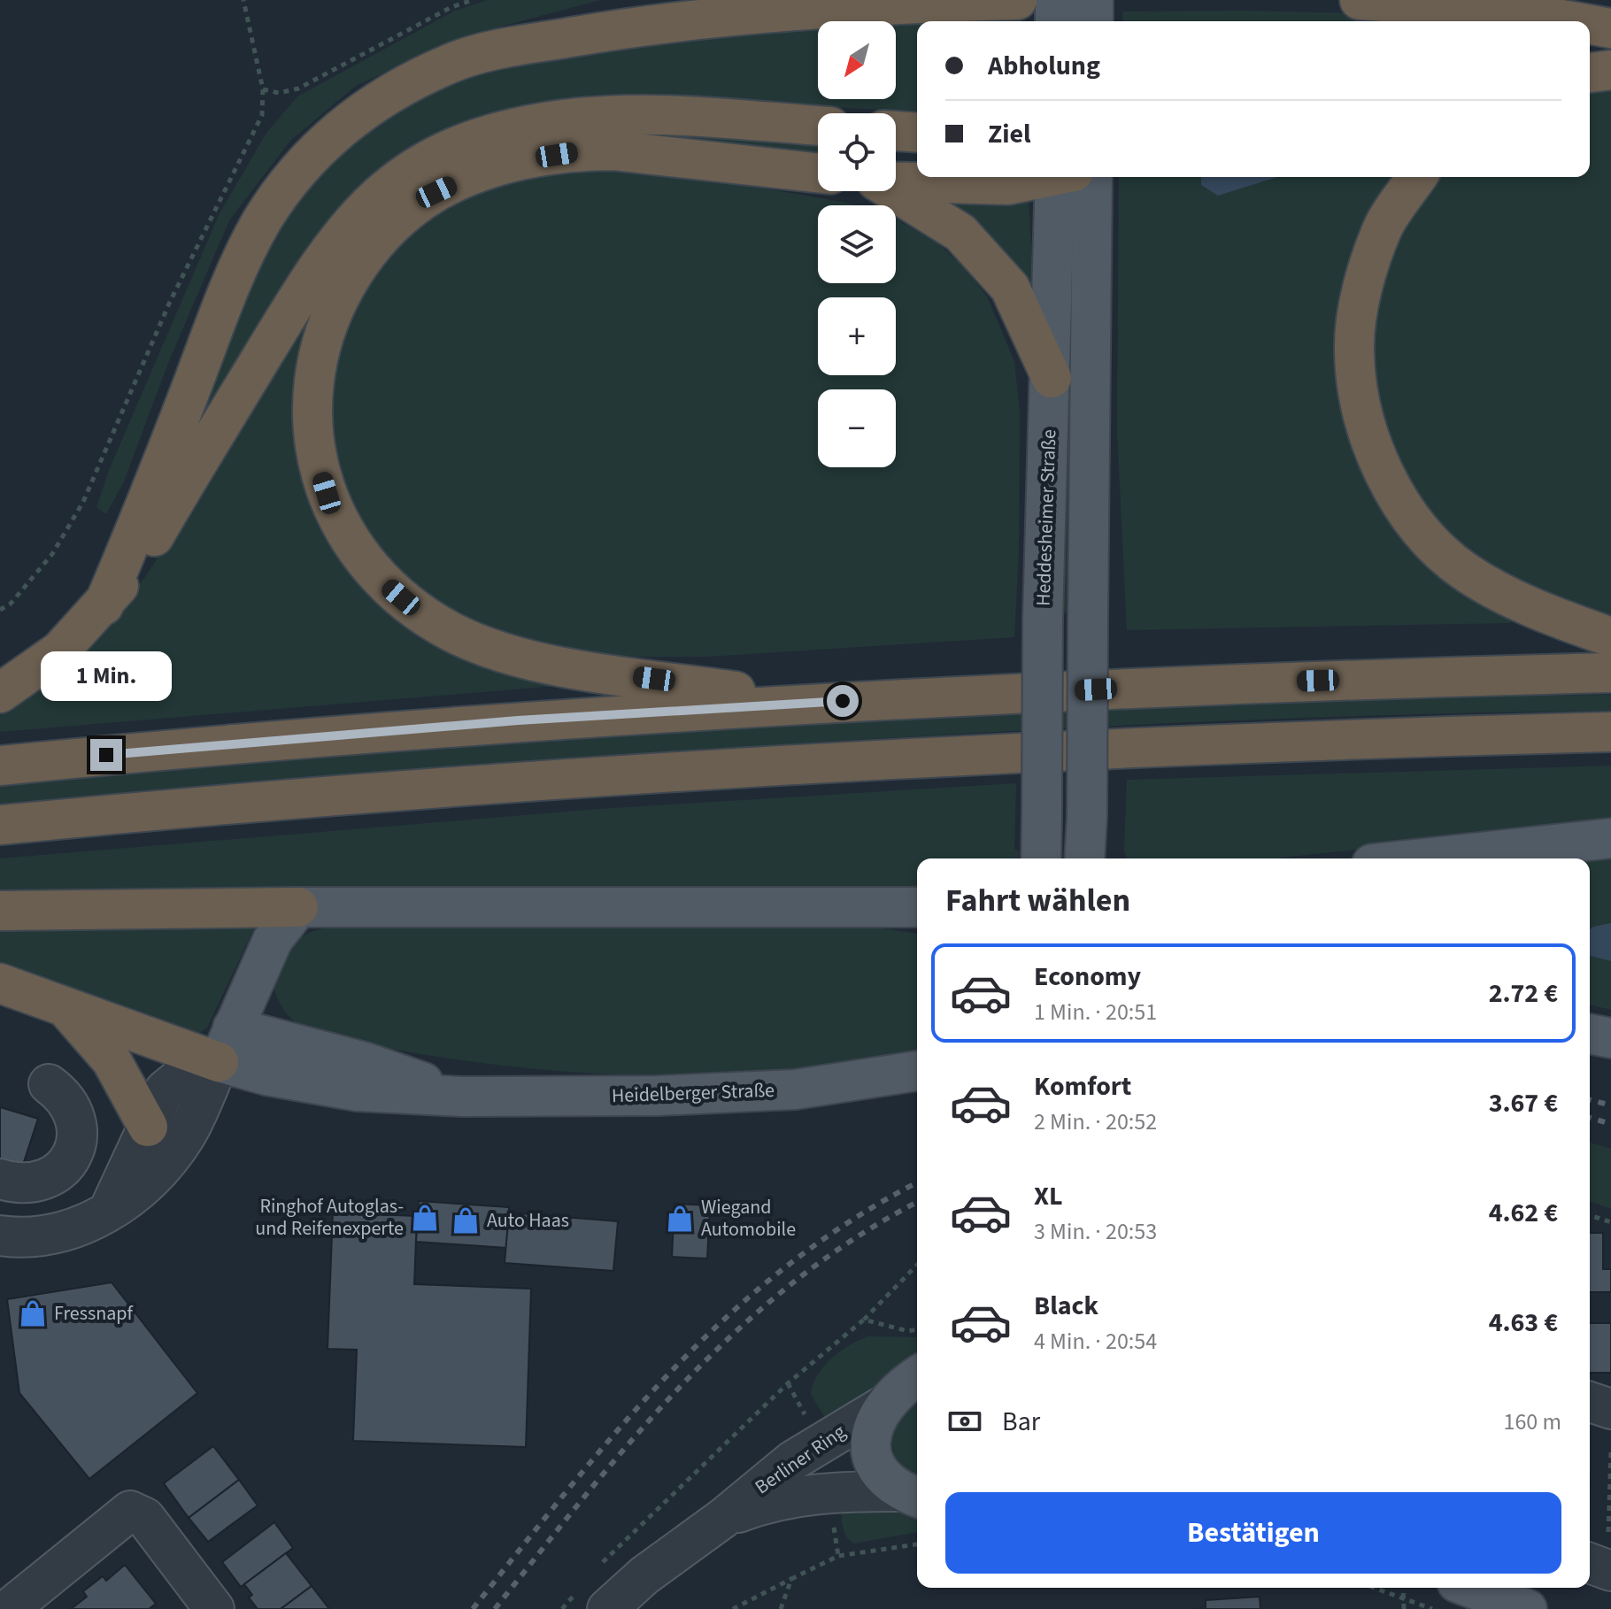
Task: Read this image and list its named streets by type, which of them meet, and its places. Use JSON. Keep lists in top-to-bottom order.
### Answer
{
  "streets": {
    "main road": ["Heddesheimer Straße", "Heidelberger Straße"],
    "street": ["Berliner Ring"]
  },
  "places": {
    "shop": [
      "Ringhof Autoglas- und Reifenexperte",
      "Wiegand Automobile",
      "Auto Haas",
      "Fressnapf"
    ]
  },
  "north": "bottom left",
  "page": {
    "map_buttons": ["+", "−"],
    "banner": ["Abholung", "Ziel"],
    "bubble": "1 Min.",
    "heading": "Fahrt wählen",
    "list": [
      {
        "name": "Economy",
        "note": "1 Min. · 20:51",
        "value": "2.72 €"
      },
      {
        "name": "Komfort",
        "note": "2 Min. · 20:52",
        "value": "3.67 €"
      },
      {
        "name": "XL",
        "note": "3 Min. · 20:53",
        "value": "4.62 €"
      },
      {
        "name": "Black",
        "note": "4 Min. · 20:54",
        "value": "4.63 €"
      }
    ],
    "pay": ["Bar", "160 m"],
    "buttons": "Bestätigen"
  }
}
